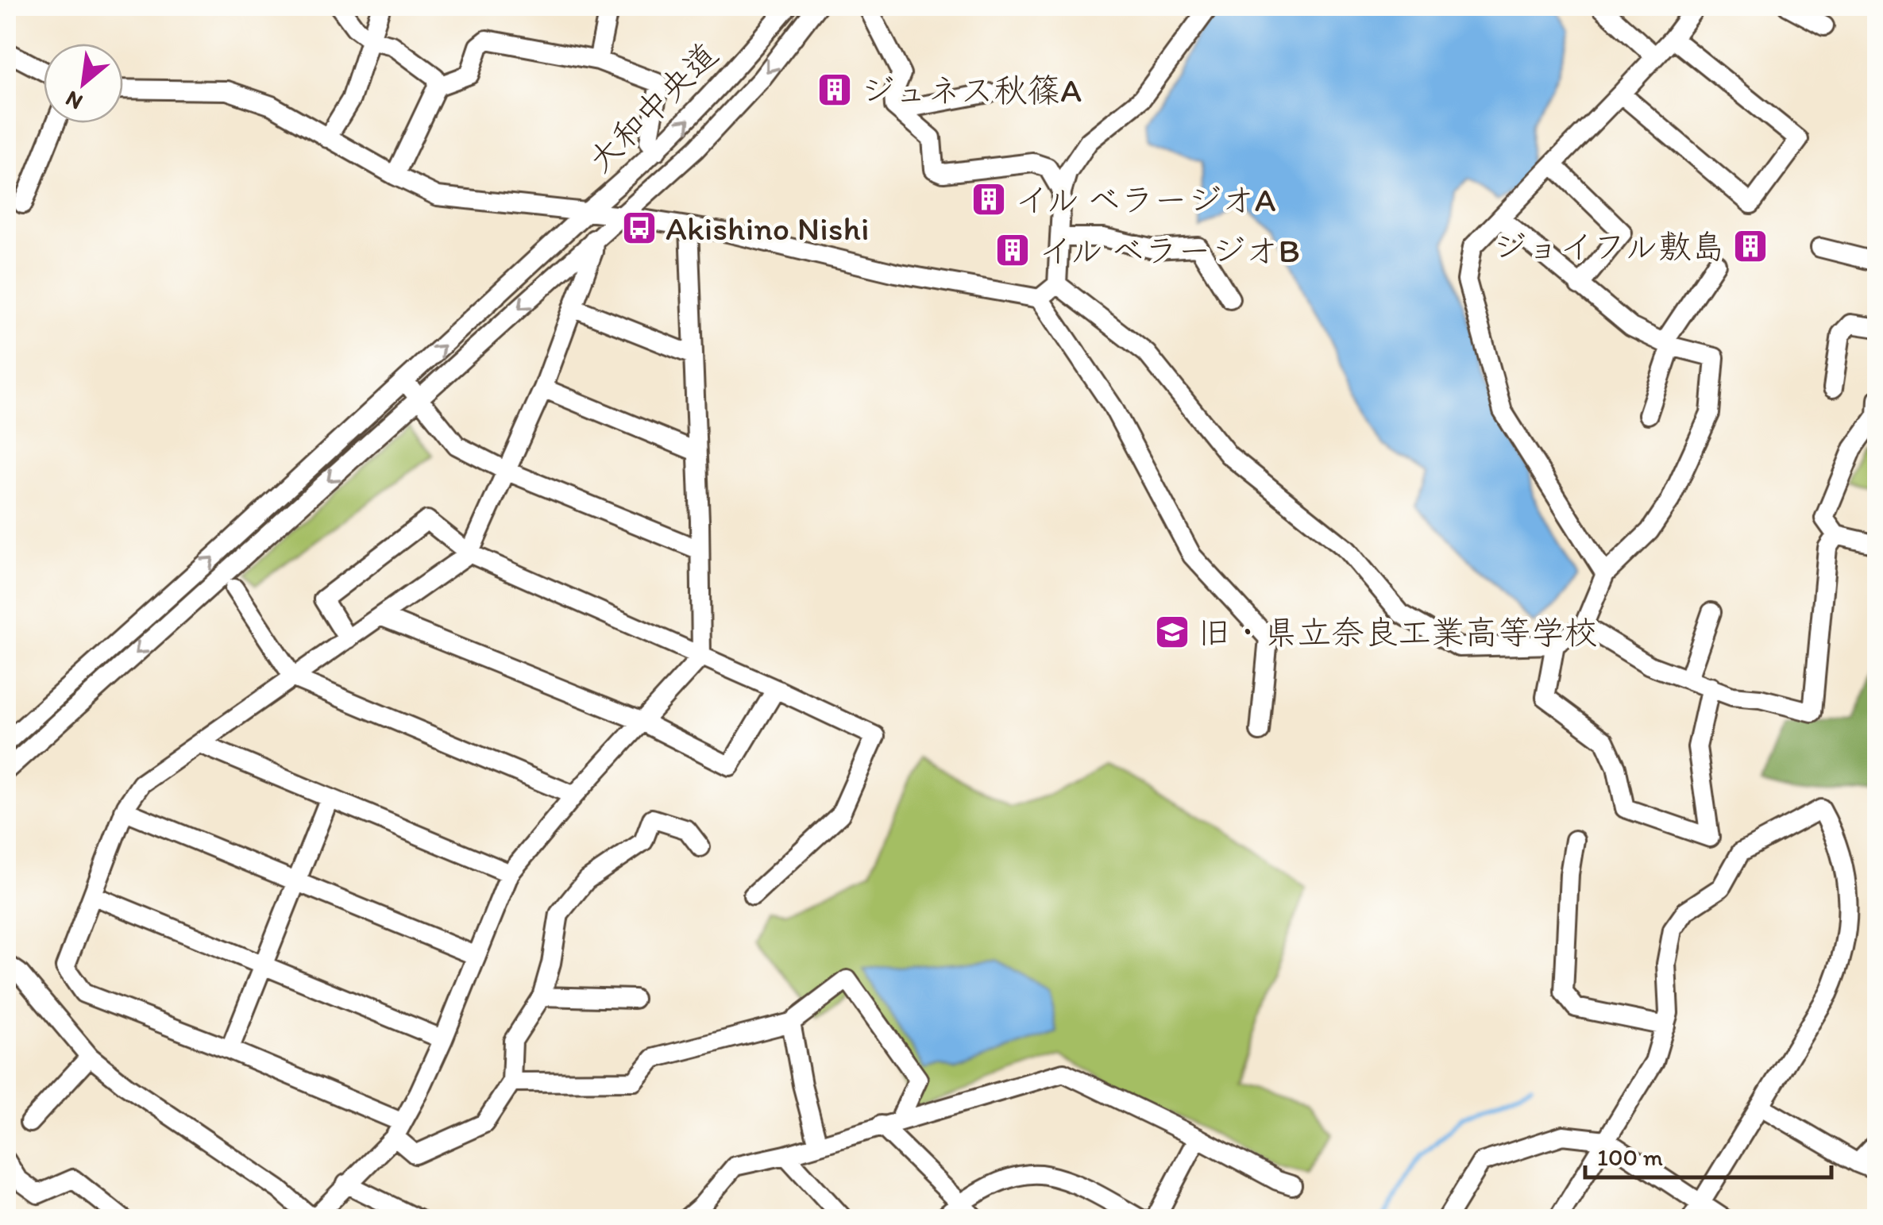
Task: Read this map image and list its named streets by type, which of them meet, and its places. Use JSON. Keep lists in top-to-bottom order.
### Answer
{
  "streets": {
    "street": ["大和中央道"]
  },
  "places": {
    "building": [
      "ジュネス秋篠A",
      "イル ベラージオA",
      "ジョイフル敷島",
      "イル ベラージオB"
    ],
    "bus stop": ["Akishino Nishi"],
    "school or university": ["旧・県立奈良工業高等学校"]
  },
  "scale_bar": "100 m",
  "north": "bottom left"
}
